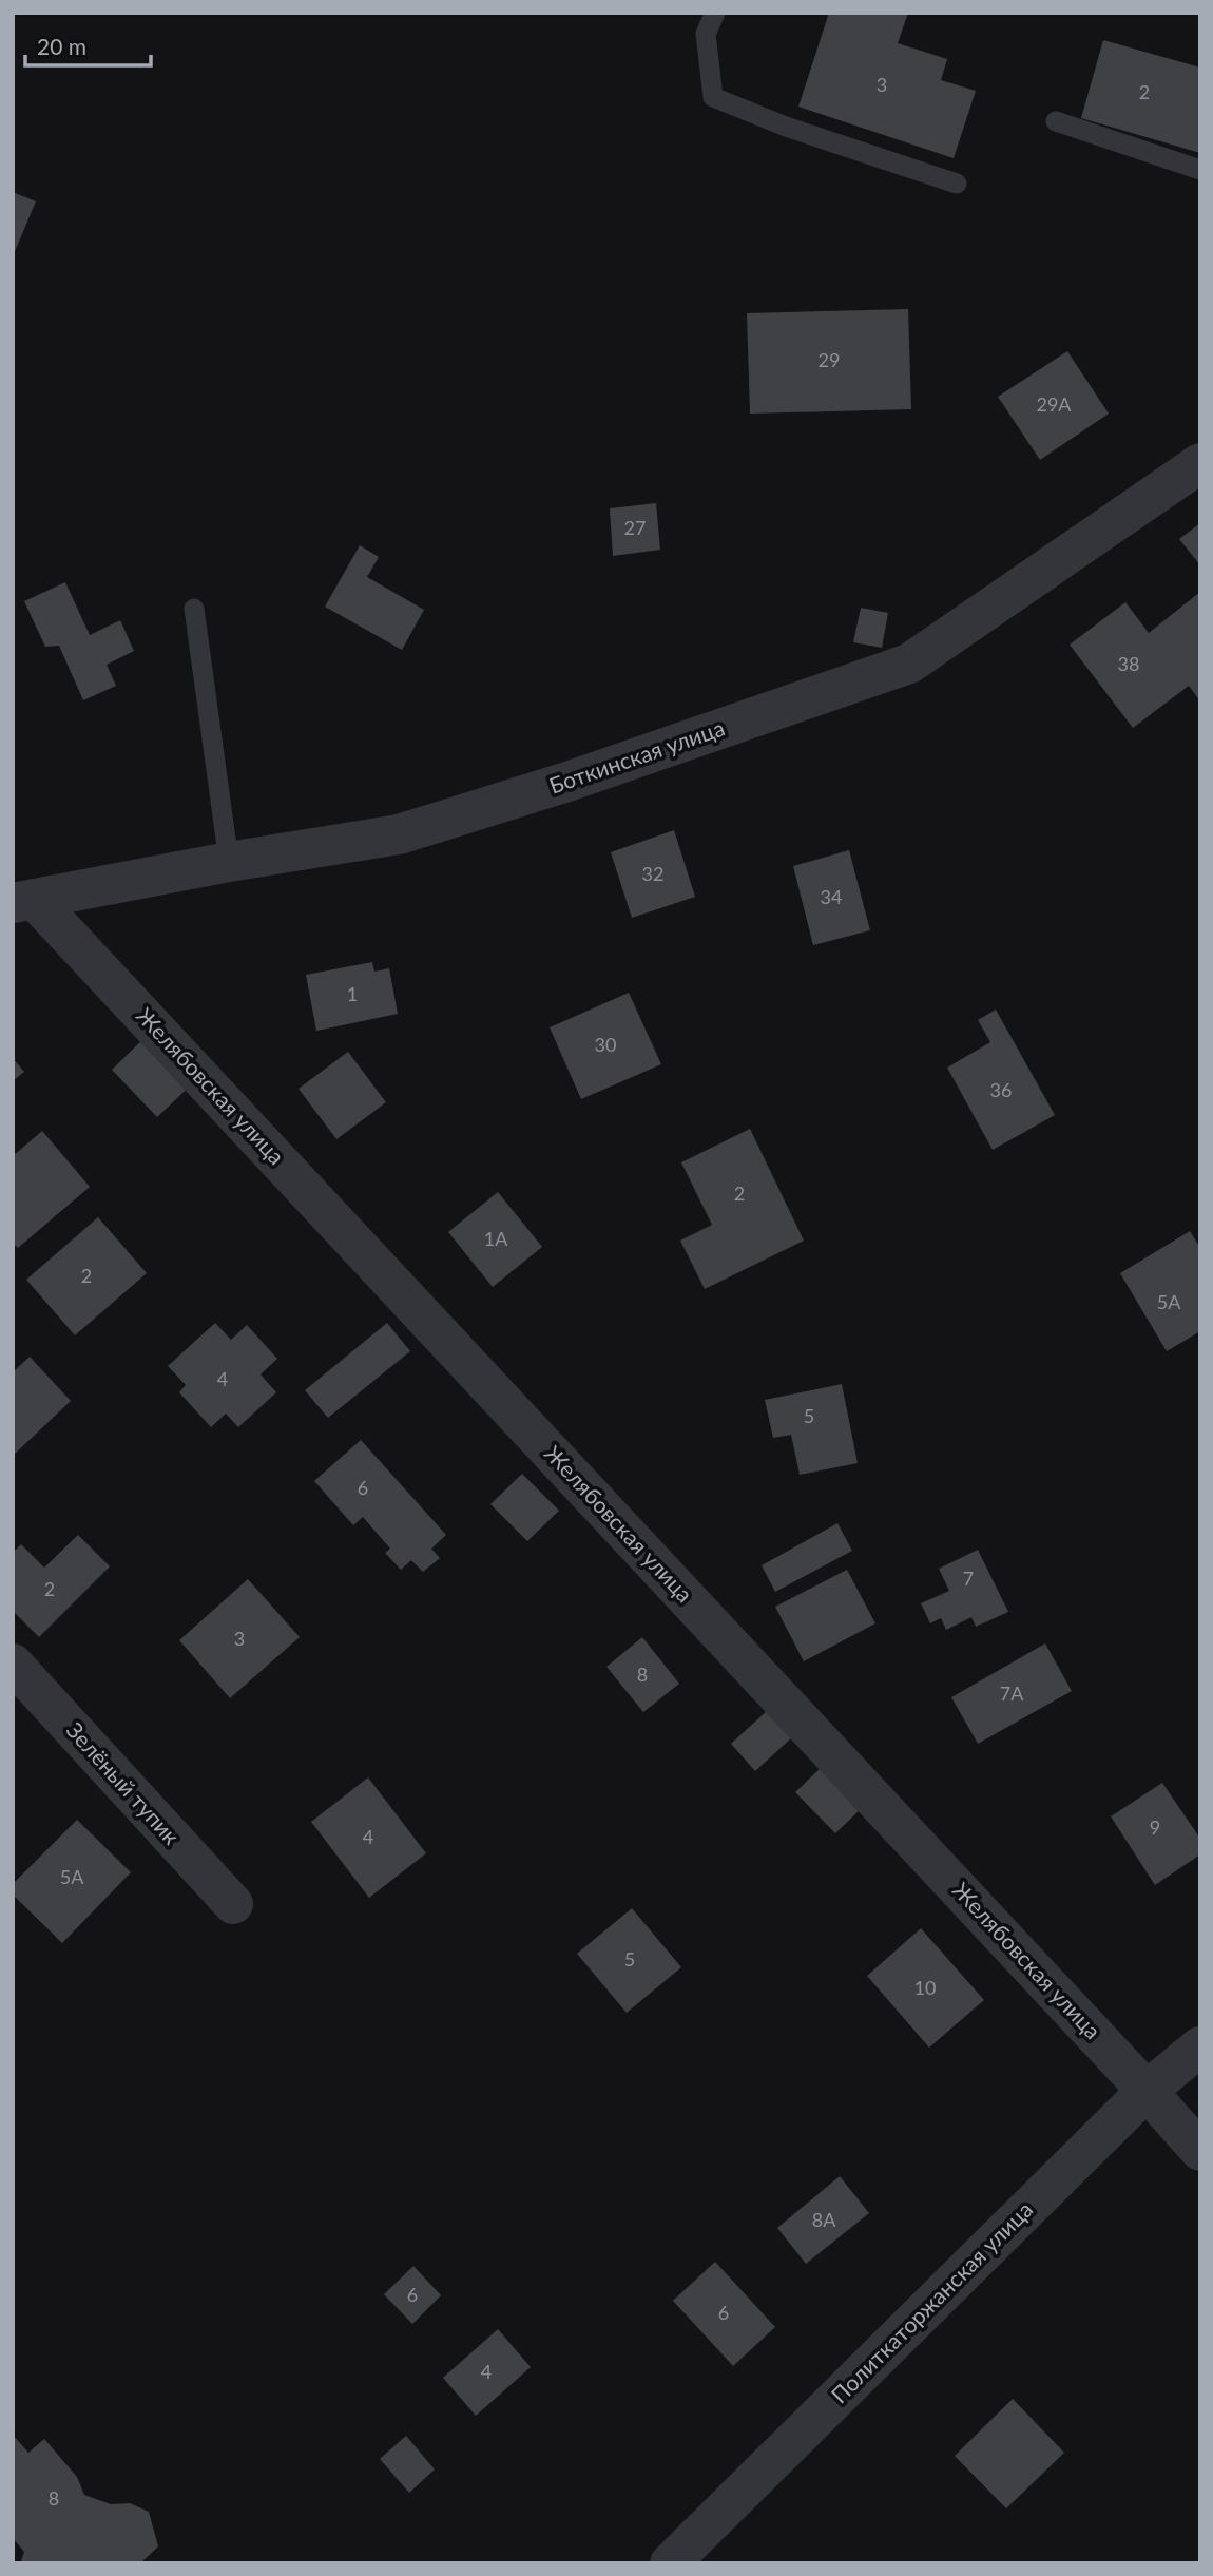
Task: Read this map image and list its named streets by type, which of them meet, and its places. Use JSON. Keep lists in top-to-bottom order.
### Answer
{
  "streets": {
    "street": [
      "Боткинская улица",
      "Желябовская улица",
      "Зелёный тупик",
      "Политкаторжанская улица"
    ]
  },
  "crossings": [
    ["Боткинская улица", "Желябовская улица"],
    ["Желябовская улица", "Политкаторжанская улица"]
  ],
  "house_numbers": [
    "3",
    "2",
    "29",
    "29А",
    "27",
    "38",
    "32",
    "34",
    "1",
    "30",
    "36",
    "2",
    "1А",
    "2",
    "5А",
    "4",
    "5",
    "6",
    "7",
    "2",
    "3",
    "8",
    "7А",
    "9",
    "4",
    "5А",
    "5",
    "10",
    "8А",
    "6",
    "6",
    "4",
    "8"
  ],
  "scale_bar": "20 m"
}
